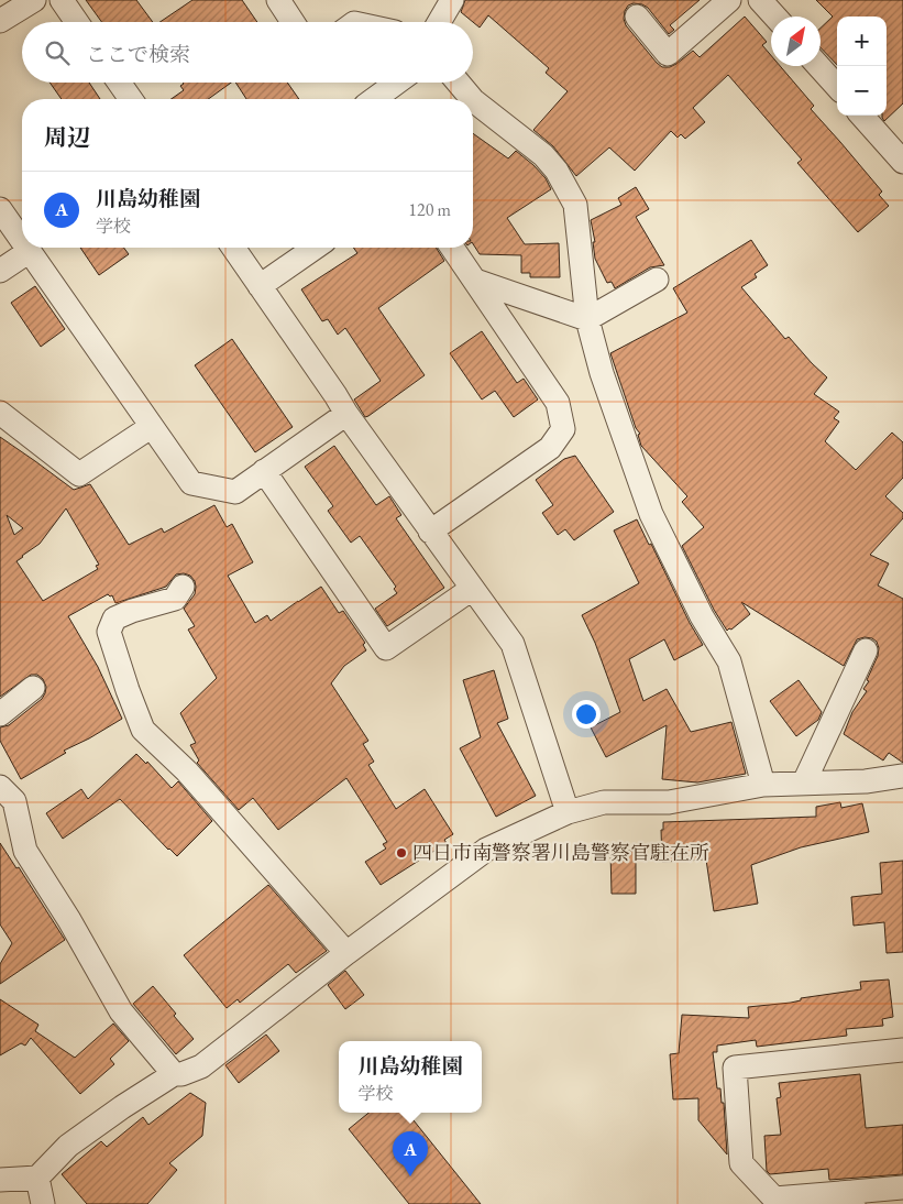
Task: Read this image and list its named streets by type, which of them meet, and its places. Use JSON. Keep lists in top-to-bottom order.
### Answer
{
  "places": ["四日市南警察署川島警察官駐在所"],
  "north": "top right",
  "page": {
    "map_buttons": ["+", "−"],
    "search": "ここで検索",
    "heading": "周辺",
    "list": [
      {
        "mark": "A",
        "name": "川島幼稚園",
        "note": "学校",
        "value": "120 m"
      }
    ],
    "popup": ["川島幼稚園", "学校"],
    "pins": "A"
  }
}
